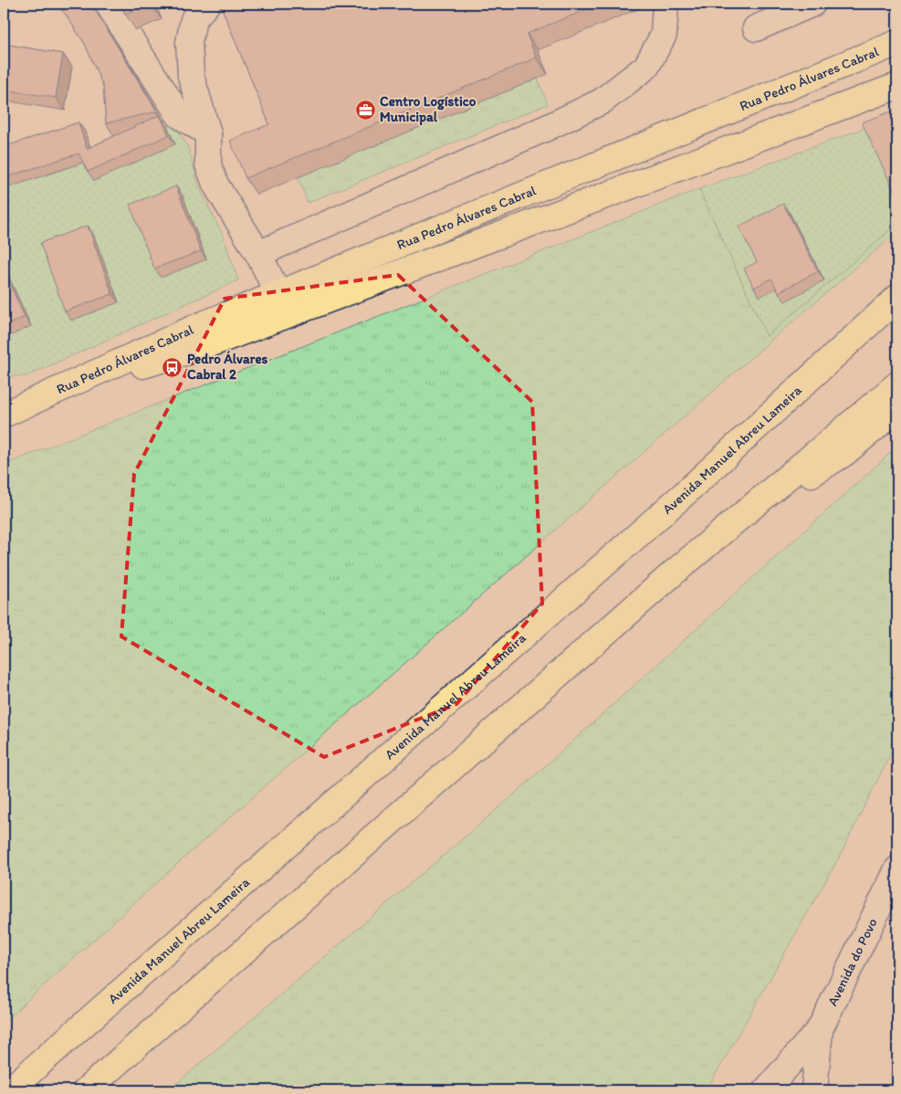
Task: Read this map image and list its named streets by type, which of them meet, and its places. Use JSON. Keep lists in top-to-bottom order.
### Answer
{
  "streets": {
    "main road": ["Rua Pedro Álvares Cabral", "Avenida Manuel Abreu Lameira"],
    "street": ["Avenida do Povo"]
  },
  "places": {
    "office": ["Centro Logístico Municipal"],
    "bus stop": ["Pedro Álvares Cabral 2"]
  }
}
